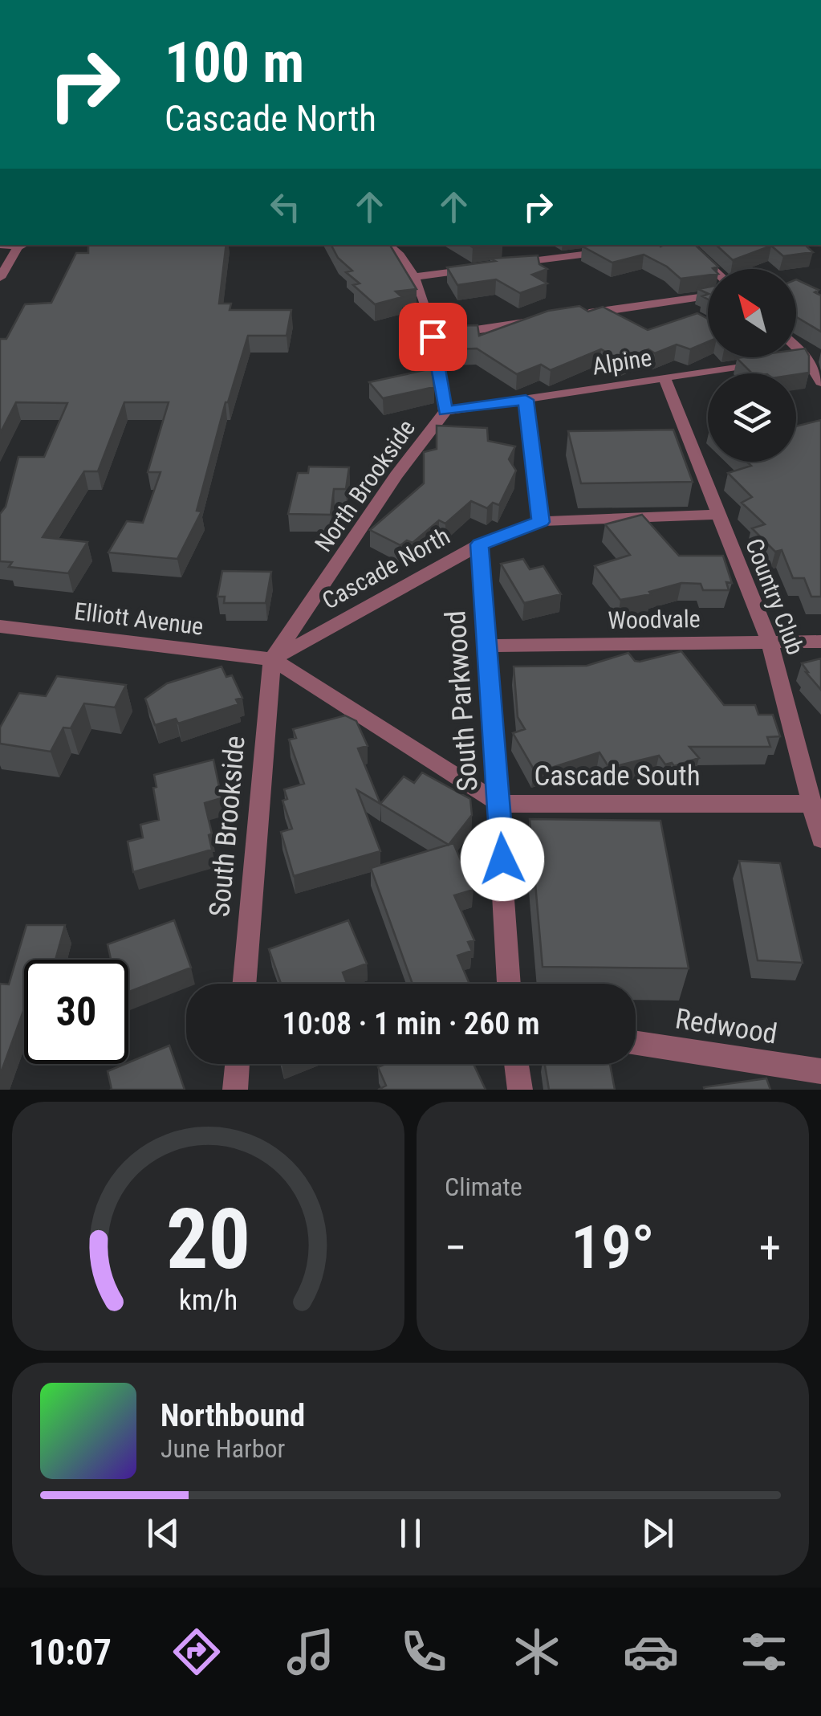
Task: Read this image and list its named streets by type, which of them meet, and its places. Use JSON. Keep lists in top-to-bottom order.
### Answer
{
  "streets": {
    "street": [
      "Alpine",
      "North Brookside",
      "Cascade North",
      "Country Club",
      "Elliott Avenue",
      "Woodvale",
      "South Parkwood",
      "Cascade South",
      "South Brookside",
      "Redwood"
    ]
  },
  "crossings": [
    ["Alpine", "North Brookside"],
    ["Alpine", "Country Club"],
    ["North Brookside", "Cascade North"],
    ["North Brookside", "Elliott Avenue"],
    ["North Brookside", "South Brookside"],
    ["Cascade North", "Country Club"],
    ["Cascade North", "Elliott Avenue"],
    ["Cascade North", "South Parkwood"],
    ["Cascade North", "South Brookside"],
    ["Country Club", "Woodvale"],
    ["Country Club", "Cascade South"],
    ["Elliott Avenue", "South Brookside"],
    ["Woodvale", "South Parkwood"],
    ["South Parkwood", "Cascade South"]
  ],
  "north": "top left",
  "page": {
    "turn": ["100 m", "Cascade North"],
    "limit": "30",
    "trip": "10:08 · 1 min · 260 m",
    "tile": "Climate",
    "heat": ["−", "19°", "+"],
    "song": ["Northbound", "June Harbor"],
    "tabs": "10:07",
    "gauge": ["20", "km/h"]
  }
}
